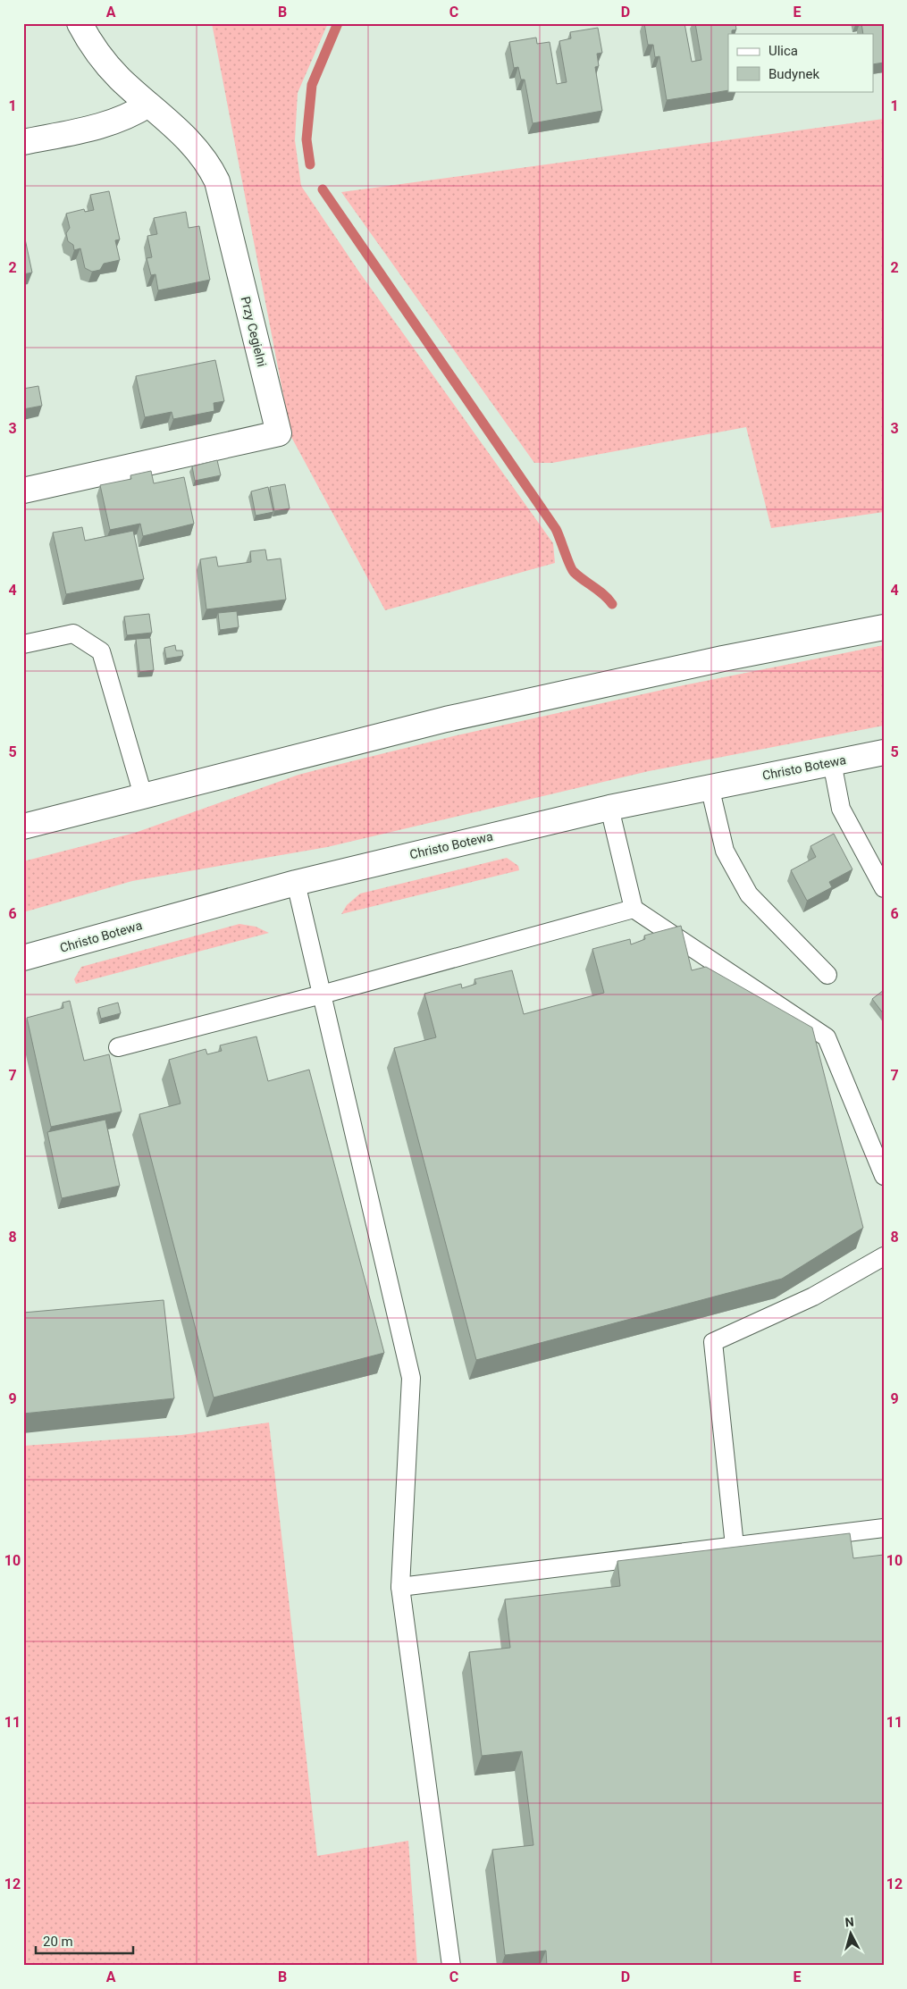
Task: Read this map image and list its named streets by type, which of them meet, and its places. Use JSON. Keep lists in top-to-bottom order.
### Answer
{
  "streets": {
    "main road": ["Przy Cegielni", "Christo Botewa"]
  },
  "legend": ["Ulica", "Budynek"],
  "scale_bar": "20 m",
  "north": "top",
  "grid": {
    "columns": [
      "A",
      "B",
      "C",
      "D",
      "E"
    ],
    "rows": [
      "1",
      "2",
      "3",
      "4",
      "5",
      "6",
      "7",
      "8",
      "9",
      "10",
      "11",
      "12"
    ]
  }
}
